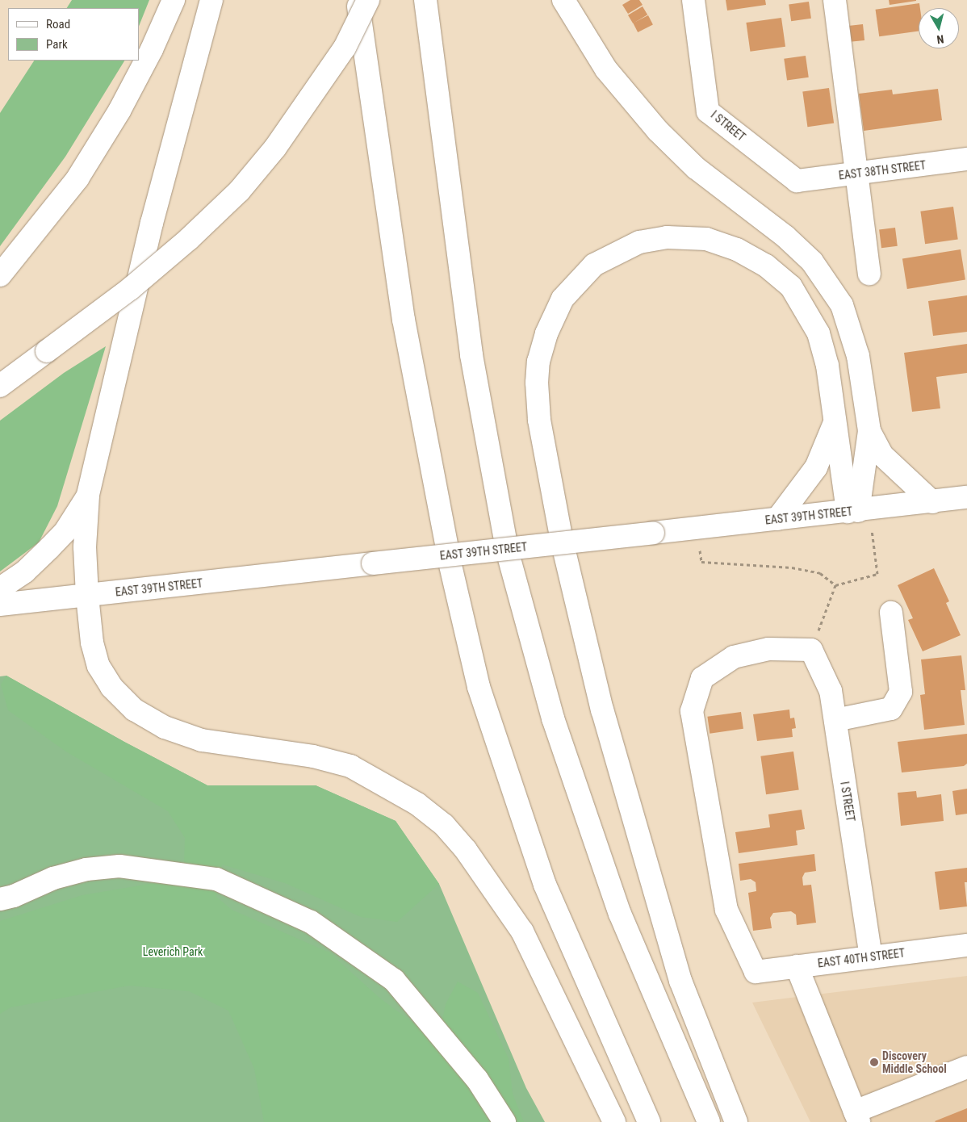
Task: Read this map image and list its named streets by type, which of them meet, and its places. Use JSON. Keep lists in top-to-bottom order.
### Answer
{
  "streets": {
    "main road": [
      "I STREET",
      "EAST 38TH STREET",
      "EAST 39TH STREET",
      "EAST 40TH STREET"
    ]
  },
  "crossings": [
    ["I STREET", "EAST 38TH STREET"],
    ["I STREET", "EAST 40TH STREET"]
  ],
  "parks": ["Leverich Park"],
  "places": ["Discovery Middle School"],
  "legend": ["Road", "Park"],
  "north": "bottom"
}
